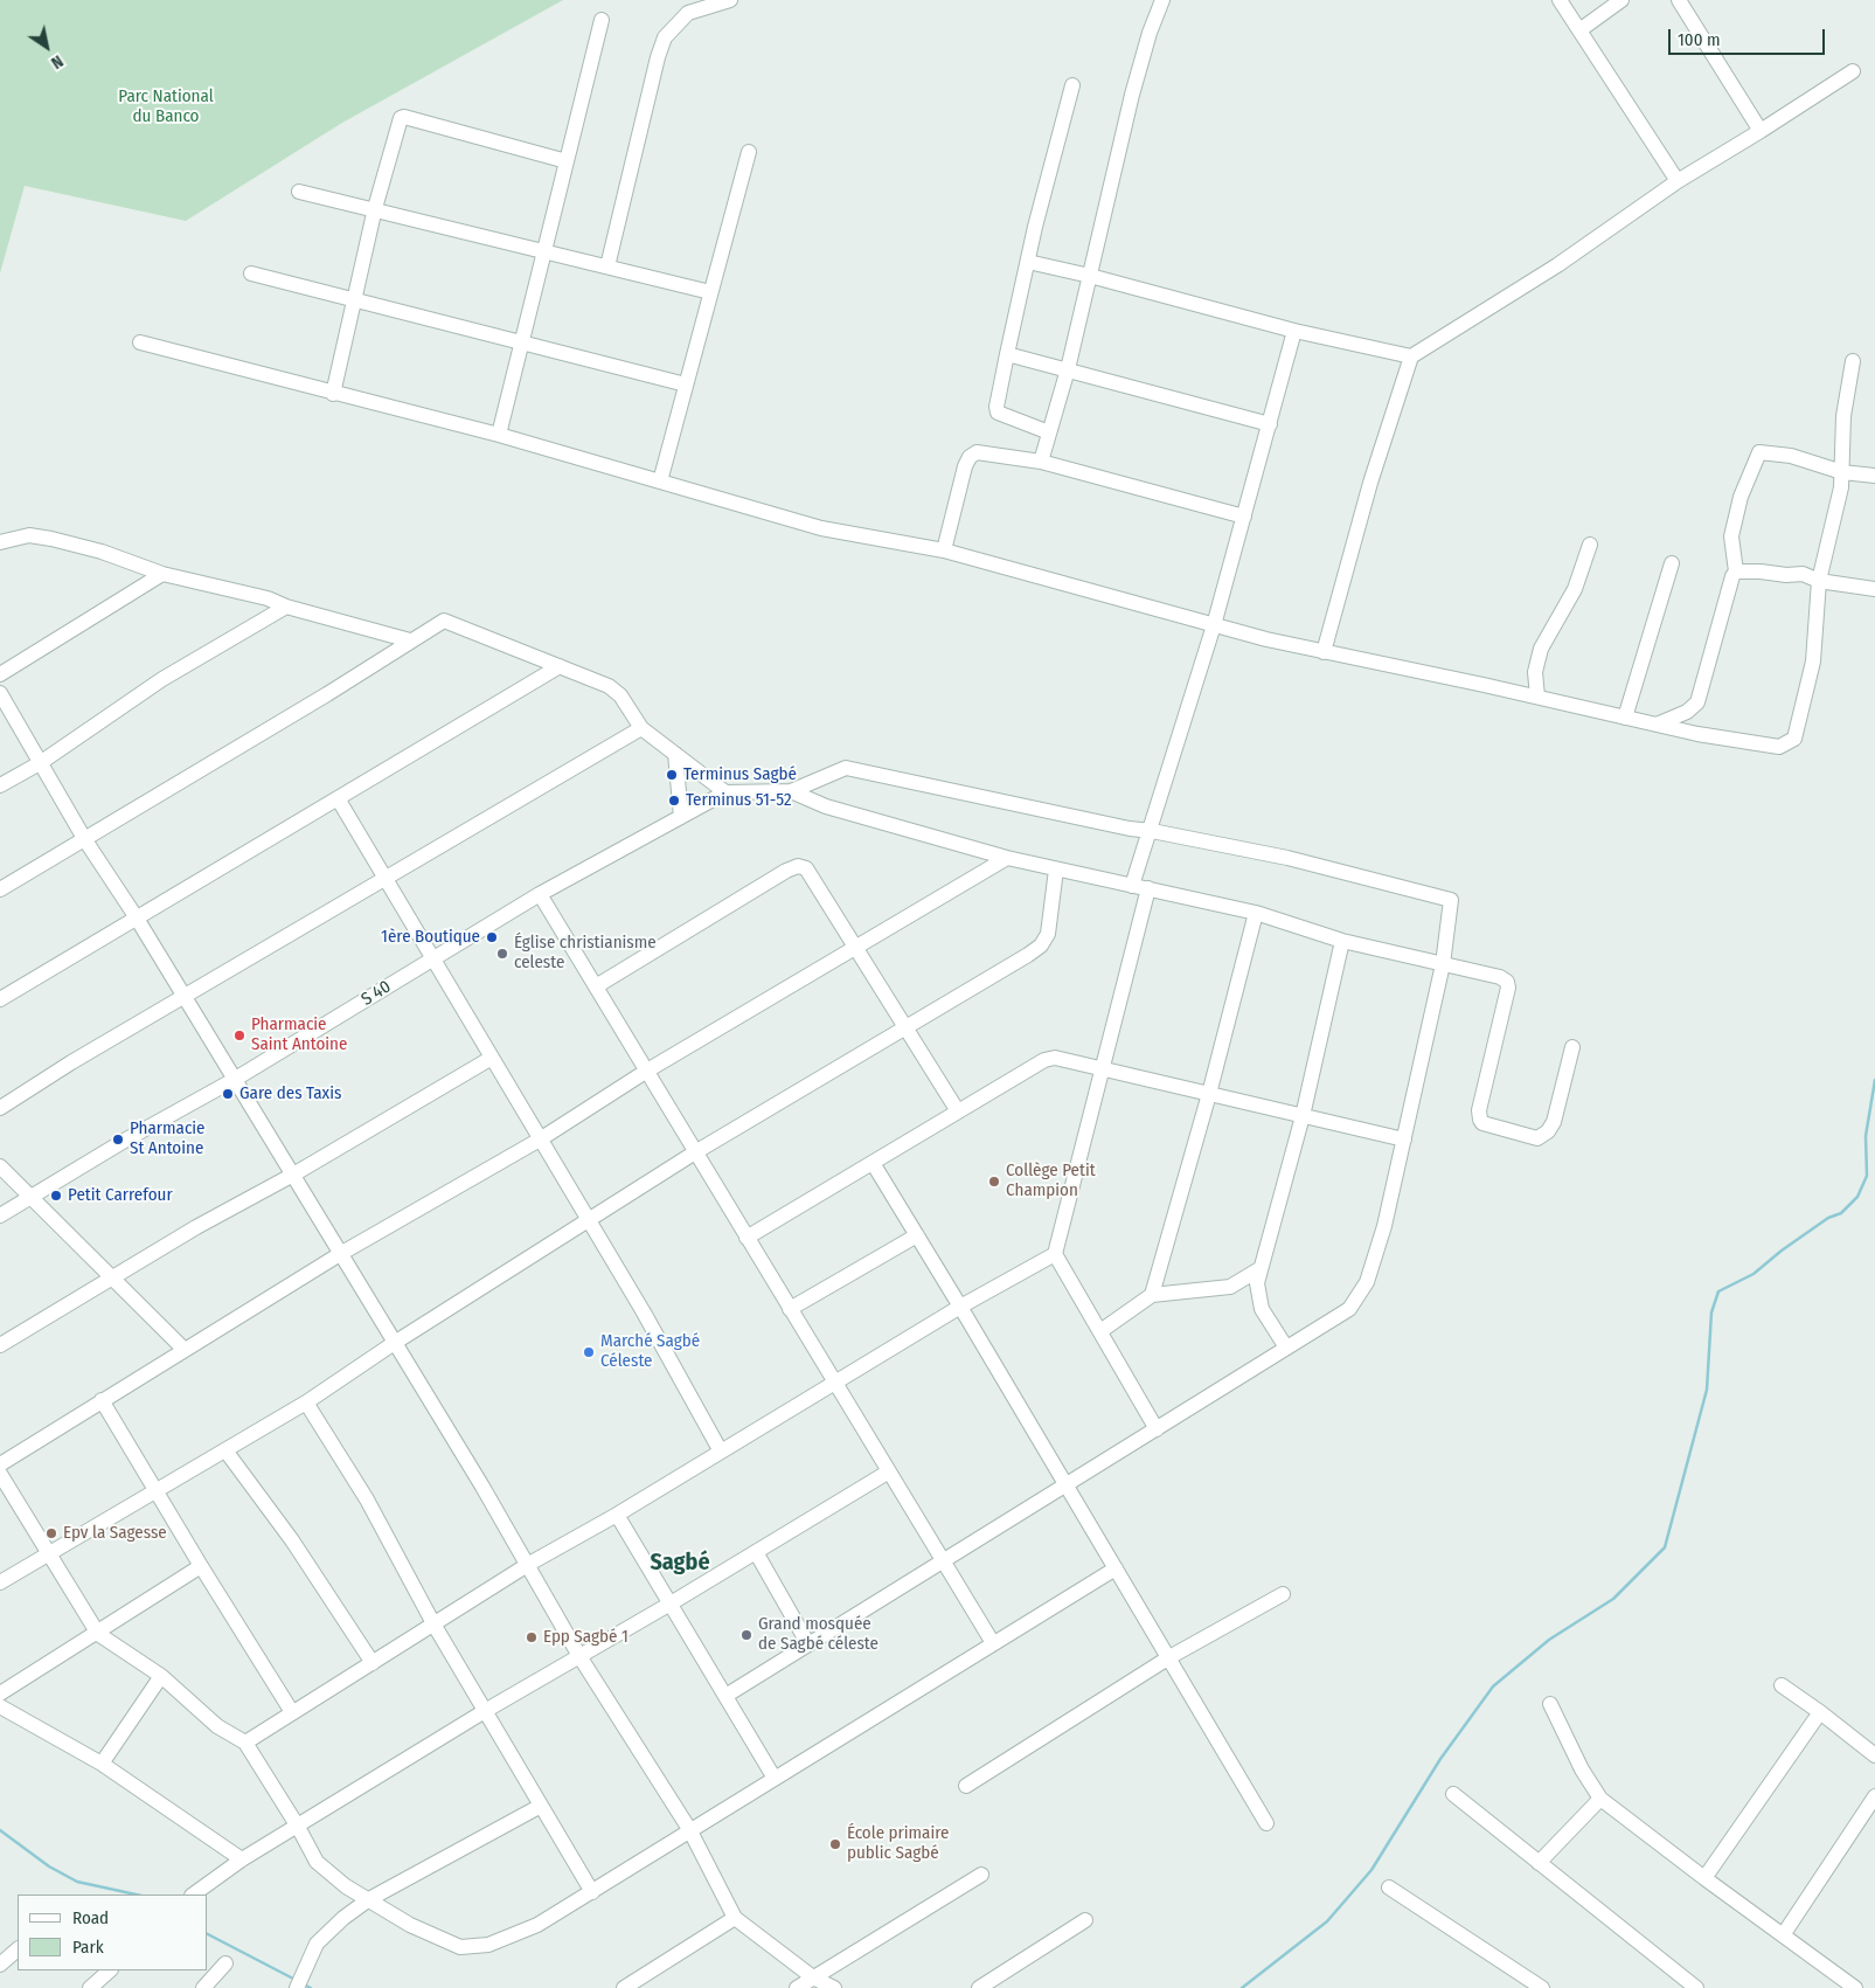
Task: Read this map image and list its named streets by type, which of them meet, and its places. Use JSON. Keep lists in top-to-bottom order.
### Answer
{
  "streets": {
    "street": ["S 40"]
  },
  "districts": ["Sagbé"],
  "parks": ["Parc National du Banco"],
  "places": [
    "Terminus Sagbé",
    "Terminus 51-52",
    "1ère Boutique",
    "Église christianisme celeste",
    "Pharmacie Saint Antoine",
    "Gare des Taxis",
    "Pharmacie St Antoine",
    "Collège Petit Champion",
    "Petit Carrefour",
    "Marché Sagbé Céleste",
    "Epv la Sagesse",
    "Grand mosquée de Sagbé céleste",
    "Epp Sagbé 1",
    "École primaire public Sagbé"
  ],
  "legend": ["Road", "Park"],
  "scale_bar": "100 m",
  "north": "bottom right"
}
